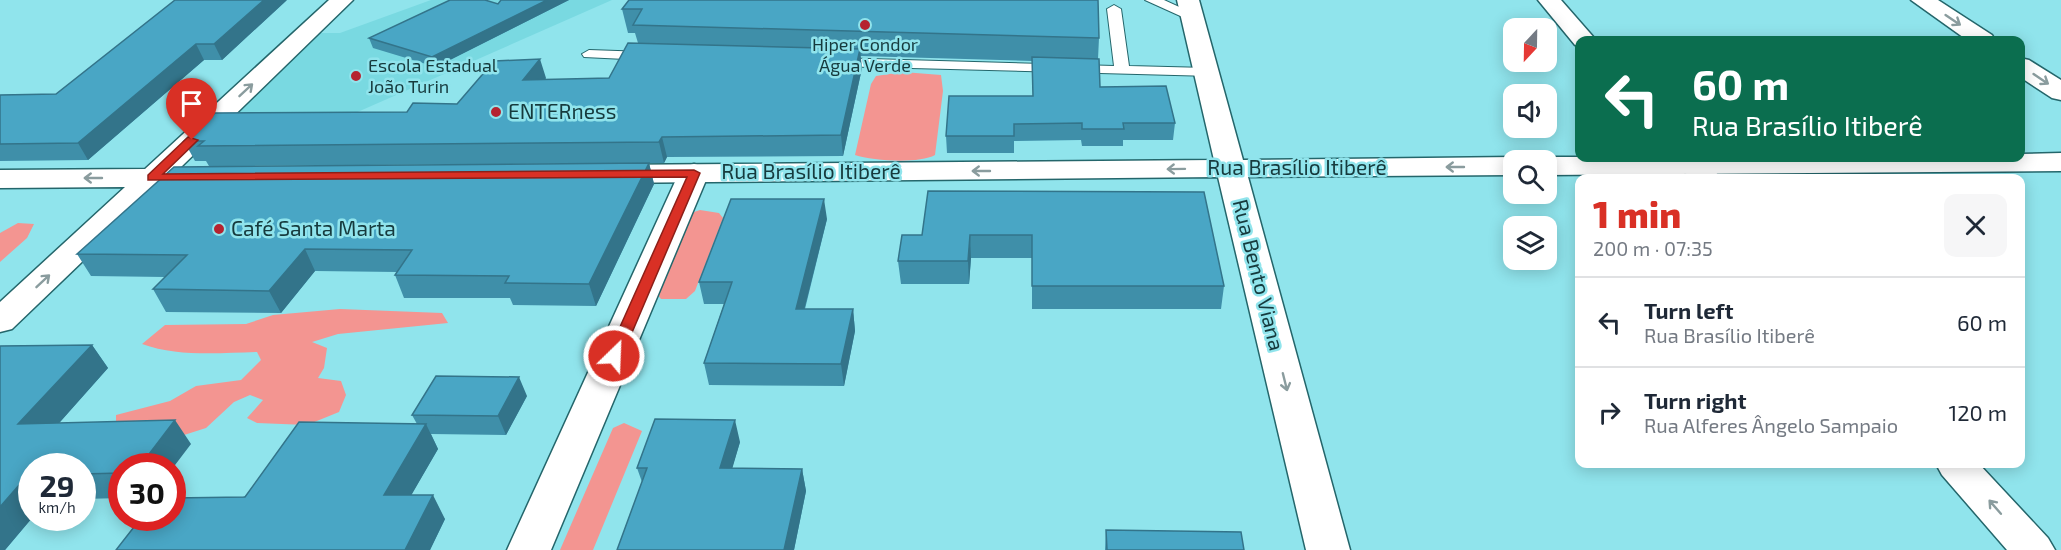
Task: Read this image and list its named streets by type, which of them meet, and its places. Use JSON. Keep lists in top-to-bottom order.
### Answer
{
  "streets": {
    "main road": ["Rua Brasílio Itiberê", "Rua Bento Viana"]
  },
  "crossings": [
    ["Rua Brasílio Itiberê", "Rua Bento Viana"]
  ],
  "one_way": ["Rua Brasílio Itiberê", "Rua Bento Viana"],
  "places": [
    "Hiper Condor Água Verde",
    "Escola Estadual João Turin",
    "ENTERness",
    "Café Santa Marta"
  ],
  "north": "bottom",
  "page": {
    "turn": ["60 m", "Rua Brasílio Itiberê"],
    "heading": ["1 min", "200 m · 07:35"],
    "list": [
      {
        "name": "Turn left",
        "note": "Rua Brasílio Itiberê",
        "value": "60 m"
      },
      {
        "name": "Turn right",
        "note": "Rua Alferes Ângelo Sampaio",
        "value": "120 m"
      }
    ],
    "speed": "29 km/h",
    "limit": "30"
  }
}
